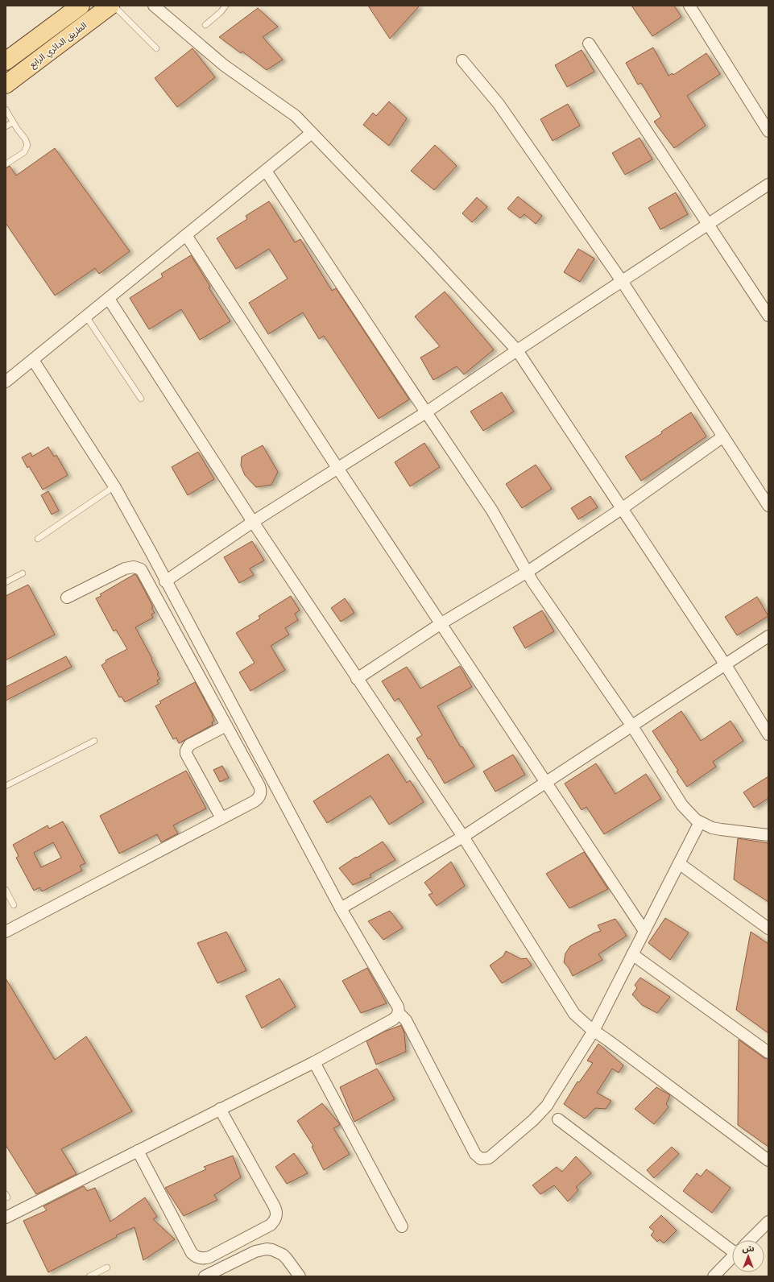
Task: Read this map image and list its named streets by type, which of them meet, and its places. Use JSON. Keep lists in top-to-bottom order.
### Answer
{
  "streets": {
    "main road": ["الطريق الدائري الرابع"]
  },
  "north": "top"
}
